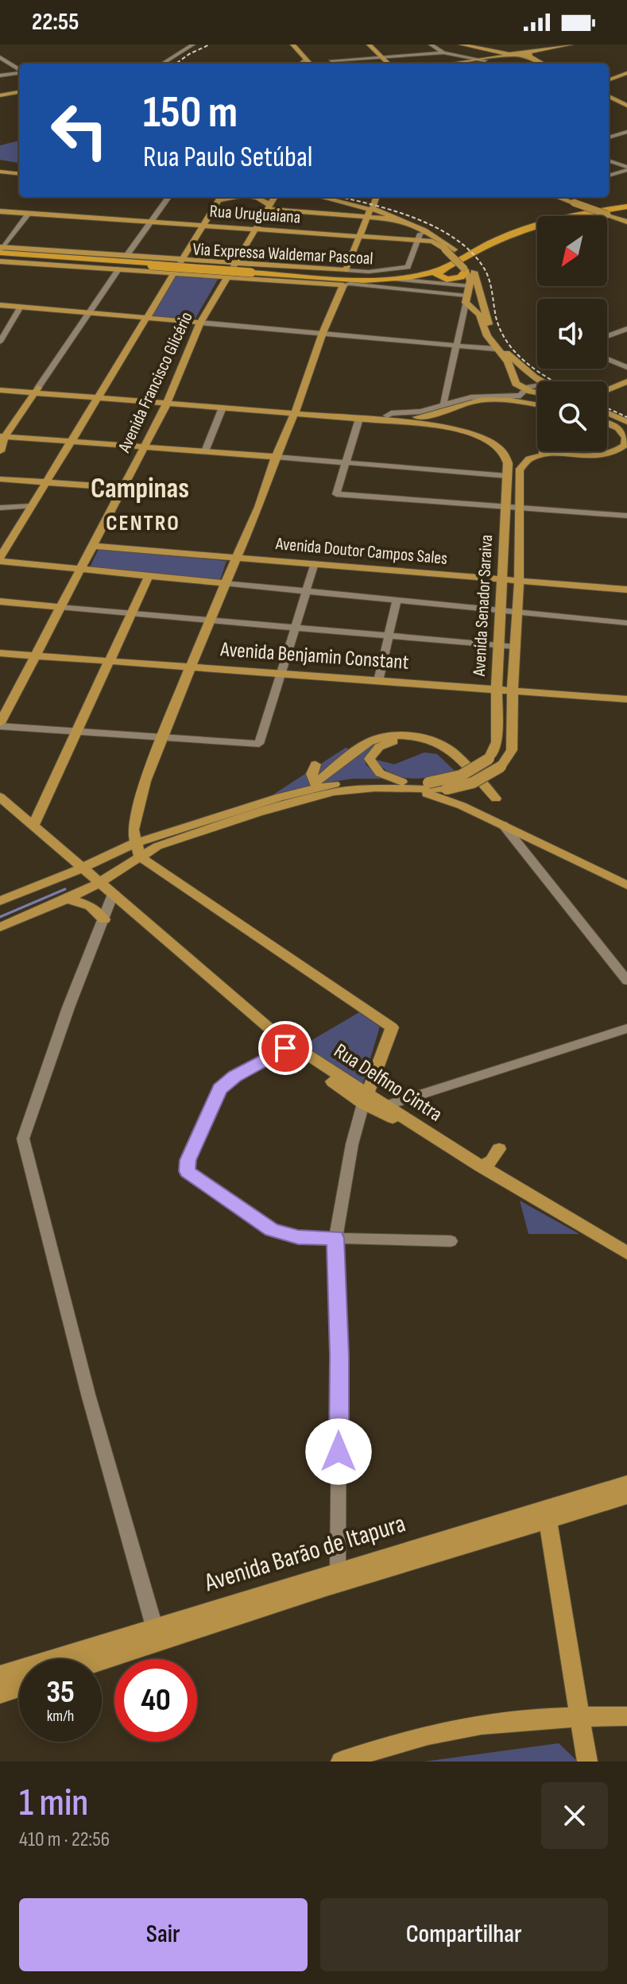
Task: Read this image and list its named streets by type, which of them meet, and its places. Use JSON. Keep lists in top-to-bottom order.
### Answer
{
  "streets": {
    "highway": ["Via Expressa Waldemar Pascoal"],
    "main road": [
      "Rua Uruguaiana",
      "Avenida Francisco Glicério",
      "Avenida Doutor Campos Sales",
      "Avenida Senador Saraiva",
      "Avenida Benjamin Constant",
      "Rua Delfino Cintra",
      "Avenida Barão de Itapura"
    ]
  },
  "crossings": [
    ["Rua Uruguaiana", "Avenida Francisco Glicério"],
    ["Avenida Francisco Glicério", "Avenida Doutor Campos Sales"],
    ["Avenida Francisco Glicério", "Avenida Benjamin Constant"],
    ["Avenida Doutor Campos Sales", "Avenida Senador Saraiva"],
    ["Avenida Senador Saraiva", "Avenida Benjamin Constant"]
  ],
  "districts": ["Campinas", "CENTRO"],
  "north": "bottom left",
  "page": {
    "status": "22:55",
    "turn": ["150 m", "Rua Paulo Setúbal"],
    "speed": "35 km/h",
    "limit": "40",
    "heading": ["1 min", "410 m · 22:56"],
    "buttons": ["Sair", "Compartilhar"]
  }
}
